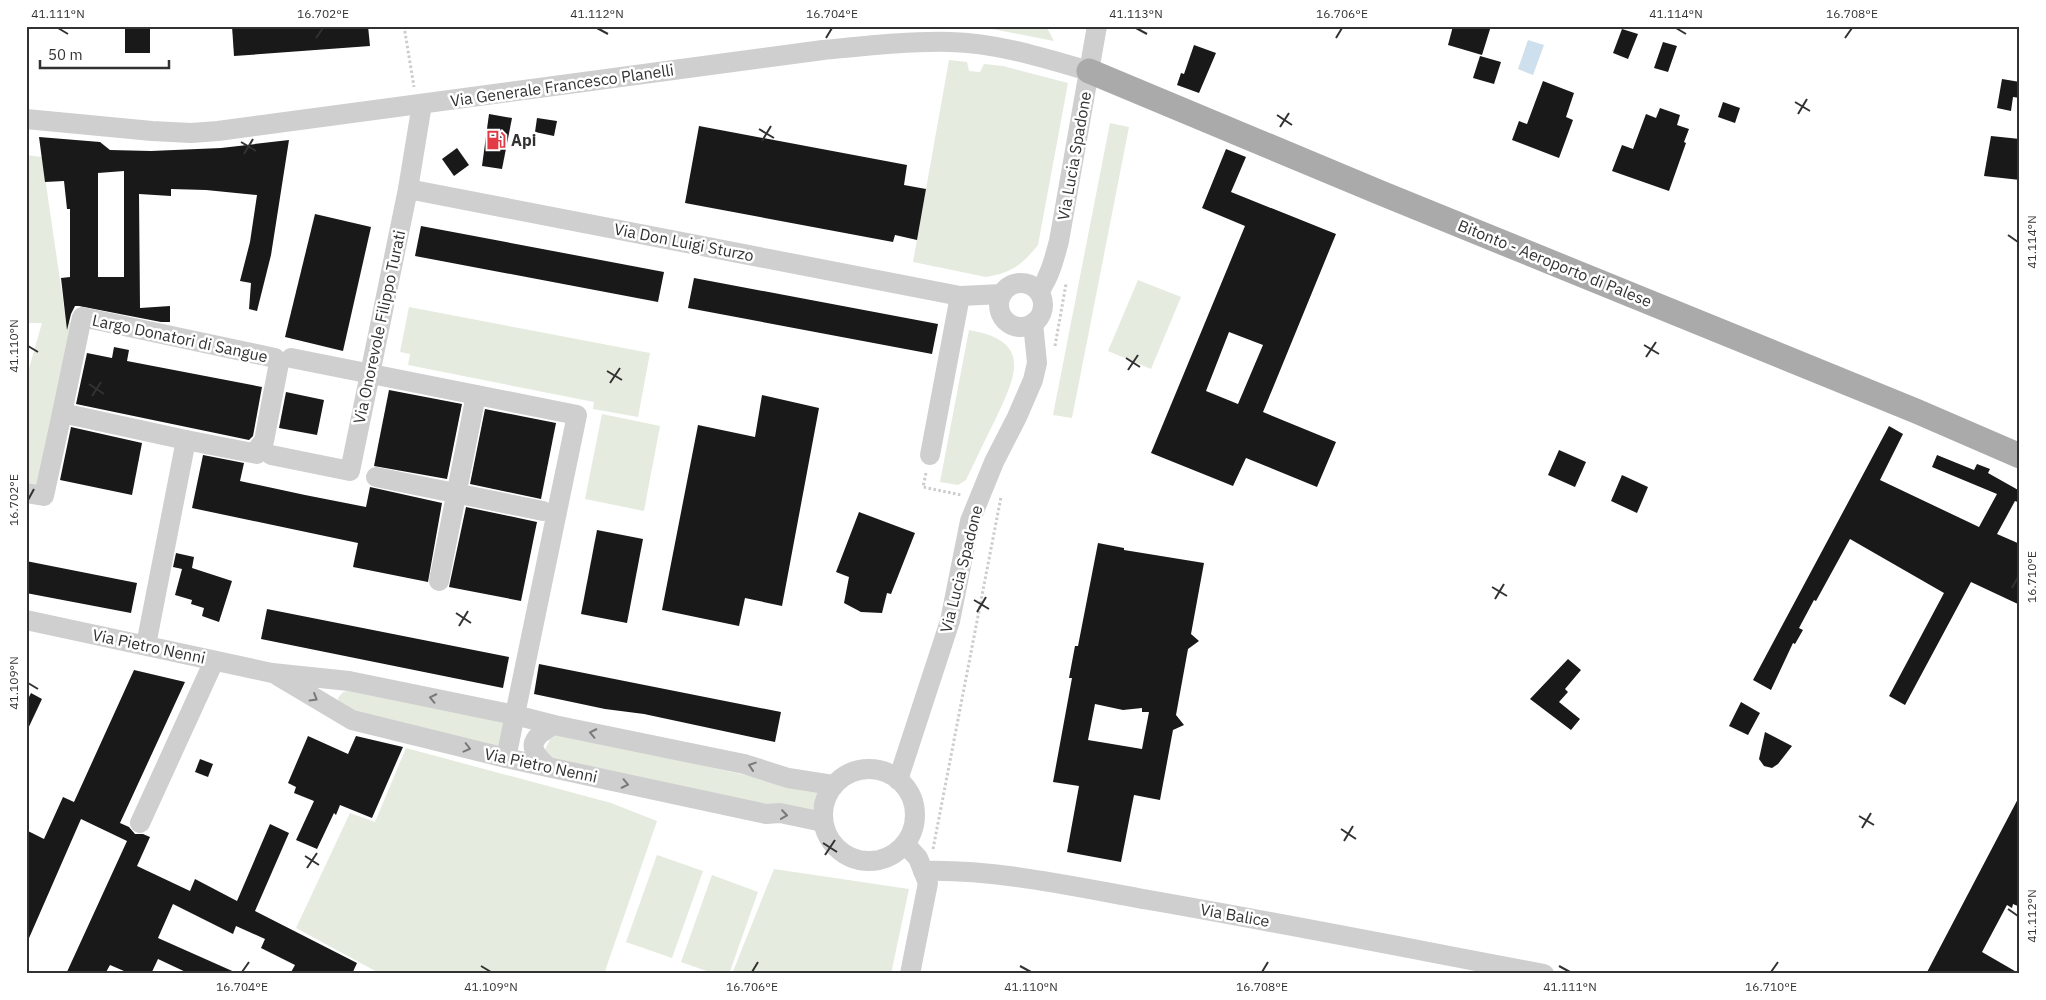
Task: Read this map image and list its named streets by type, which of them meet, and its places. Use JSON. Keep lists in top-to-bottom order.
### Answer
{
  "streets": {
    "main road": ["Bitonto - Aeroporto di Palese"],
    "street": [
      "Via Generale Francesco Planelli",
      "Via Lucia Spadone",
      "Via Don Luigi Sturzo",
      "Via Onorevole Filippo Turati",
      "Largo Donatori di Sangue",
      "Via Pietro Nenni",
      "Via Balice"
    ]
  },
  "crossings": [
    ["Via Generale Francesco Planelli", "Via Lucia Spadone"],
    ["Via Generale Francesco Planelli", "Bitonto - Aeroporto di Palese"],
    ["Via Generale Francesco Planelli", "Via Onorevole Filippo Turati"],
    ["Via Lucia Spadone", "Bitonto - Aeroporto di Palese"],
    ["Via Lucia Spadone", "Via Pietro Nenni"],
    ["Via Don Luigi Sturzo", "Via Onorevole Filippo Turati"]
  ],
  "places": {
    "fuel station": ["Api"]
  },
  "scale_bar": "50 m",
  "coordinates": [
    "41.111°N",
    "16.702°E",
    "41.112°N",
    "16.704°E",
    "41.113°N",
    "16.706°E",
    "41.114°N",
    "16.708°E",
    "41.110°N",
    "16.710°E",
    "41.109°N"
  ]
}
